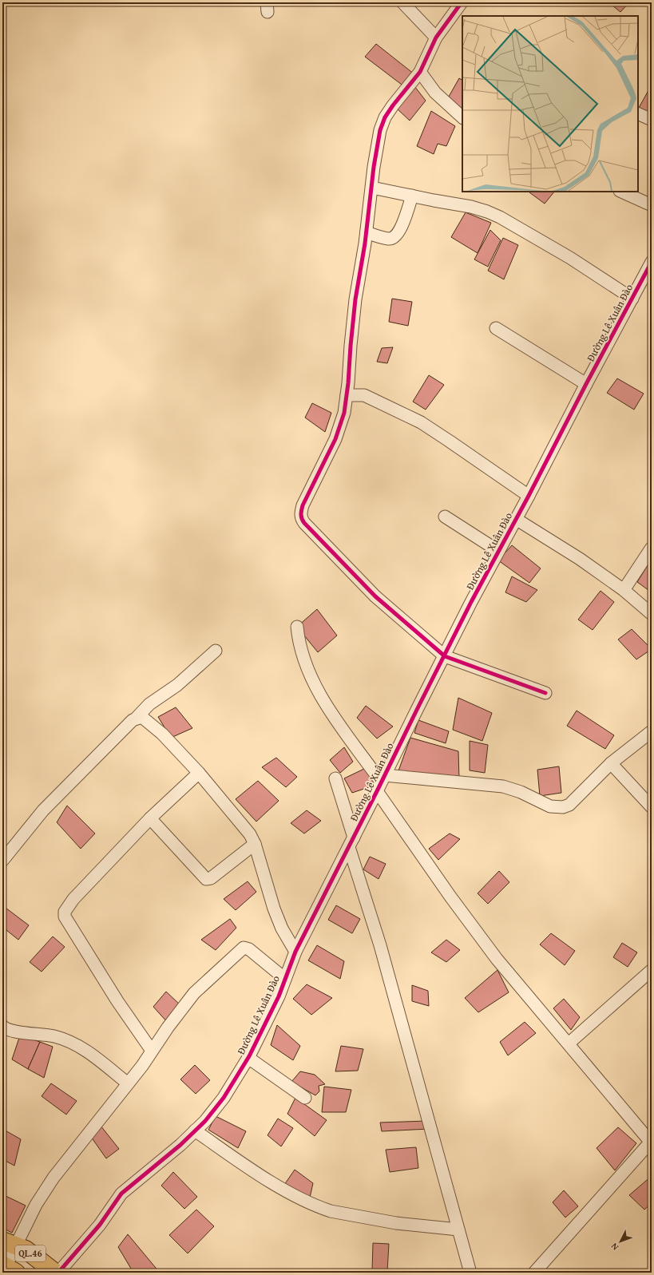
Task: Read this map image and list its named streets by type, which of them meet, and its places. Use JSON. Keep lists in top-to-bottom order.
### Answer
{
  "streets": {
    "highway": ["QL.46"],
    "street": ["Đường Lê Xuân Đào"]
  },
  "north": "bottom left"
}
